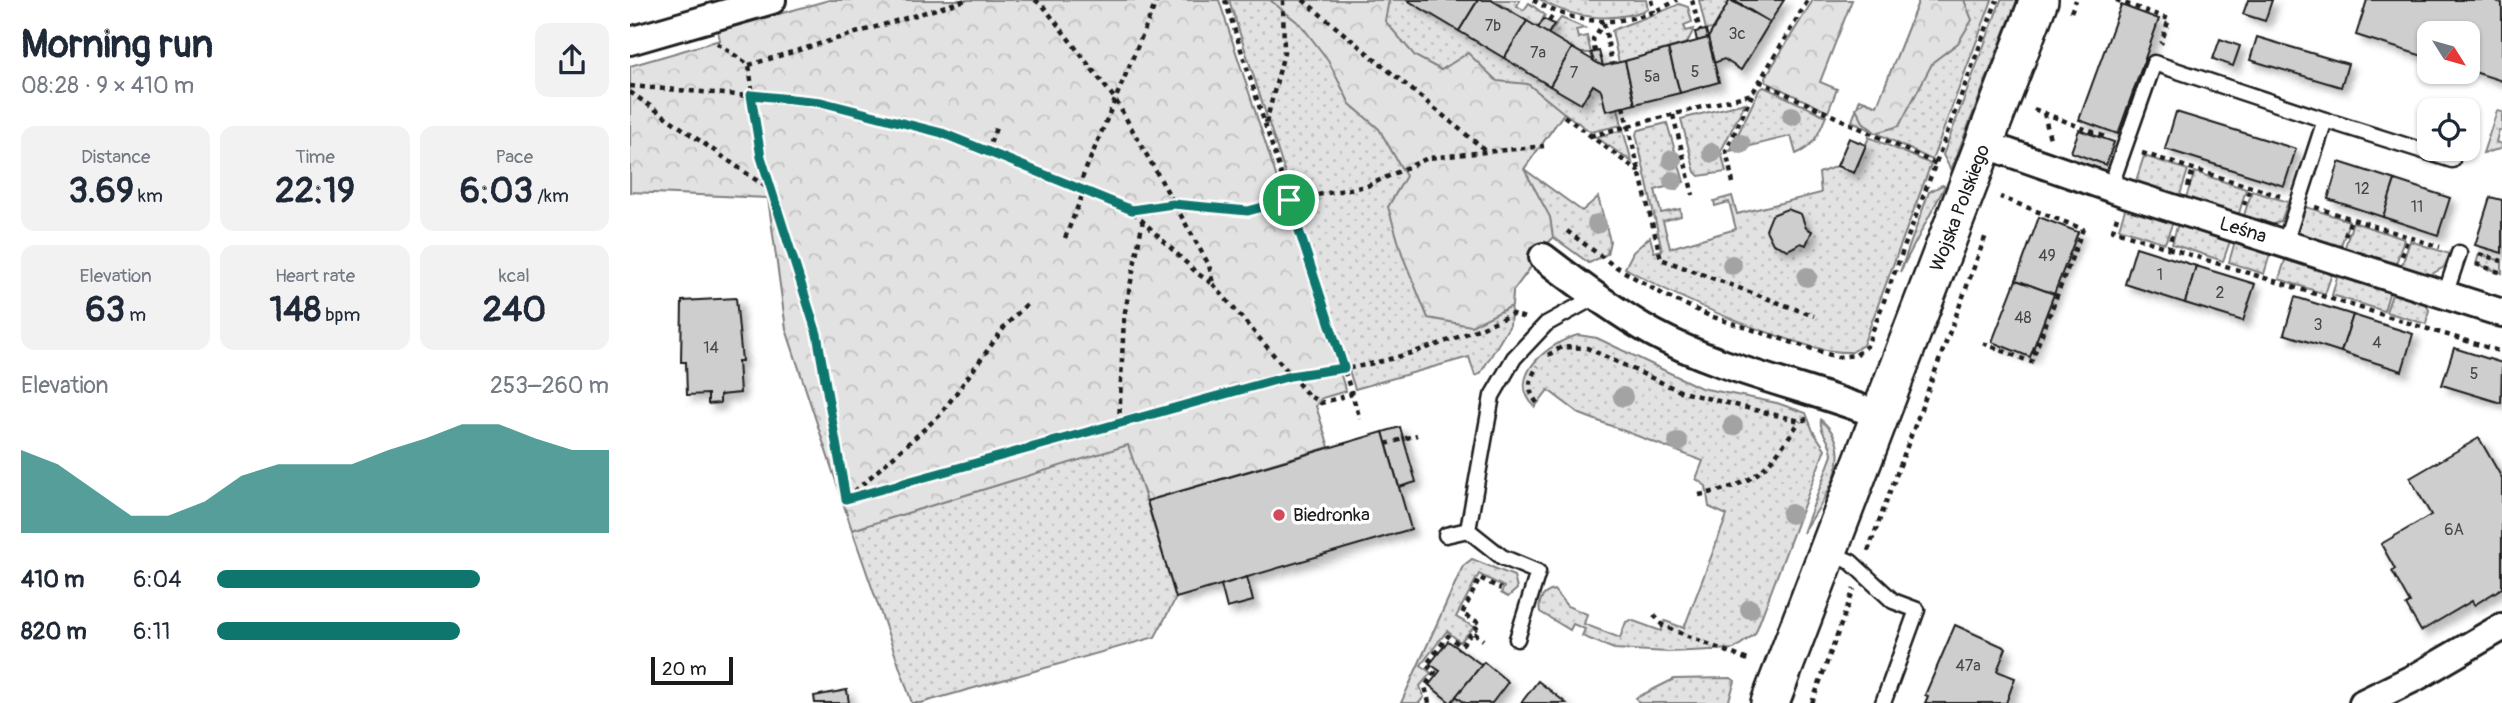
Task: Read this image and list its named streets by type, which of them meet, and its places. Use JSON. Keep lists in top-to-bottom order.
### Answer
{
  "streets": {
    "main road": ["Wojska Polskiego"],
    "street": ["Leśna"]
  },
  "crossings": [
    ["Wojska Polskiego", "Leśna"]
  ],
  "places": ["Biedronka"],
  "house_numbers": [
    "7b",
    "3c",
    "7a",
    "5",
    "7",
    "5a",
    "12",
    "11",
    "49",
    "1",
    "2",
    "48",
    "3",
    "4",
    "14",
    "5",
    "6A",
    "47a"
  ],
  "scale_bar": "20 m",
  "north": "bottom right",
  "page": {
    "heading": ["Morning run", "08:28 · 9 × 410 m"],
    "stats": [
      ["Distance", "3.69 km"],
      ["Time", "22:19"],
      ["Pace", "6:03 /km"],
      ["Elevation", "63 m"],
      ["Heart rate", "148 bpm"],
      ["kcal", "240"]
    ],
    "chart": ["Elevation", "253–260 m"],
    "list": [
      {
        "name": "410 m",
        "note": "6:04"
      },
      {
        "name": "820 m",
        "note": "6:11"
      }
    ],
    "scale": "20 m"
  }
}
